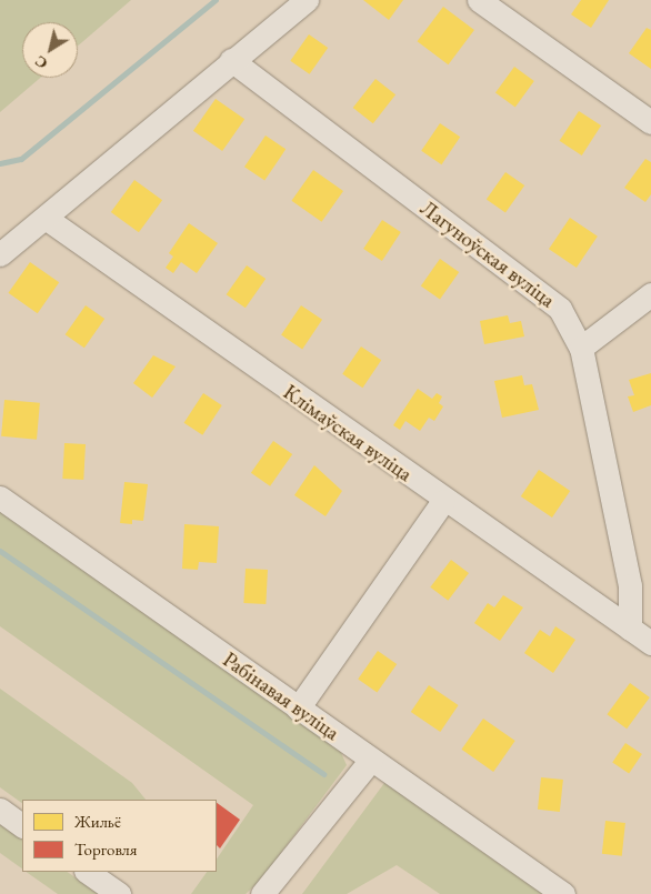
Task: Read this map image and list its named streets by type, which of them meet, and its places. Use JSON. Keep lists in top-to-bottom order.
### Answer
{
  "streets": {
    "street": ["Лагуноўская вуліца", "Клімаўская вуліца", "Рабінавая вуліца"]
  },
  "crossings": [
    ["Лагуноўская вуліца", "Клімаўская вуліца"]
  ],
  "legend": ["Жильё", "Торговля"],
  "north": "bottom left"
}
